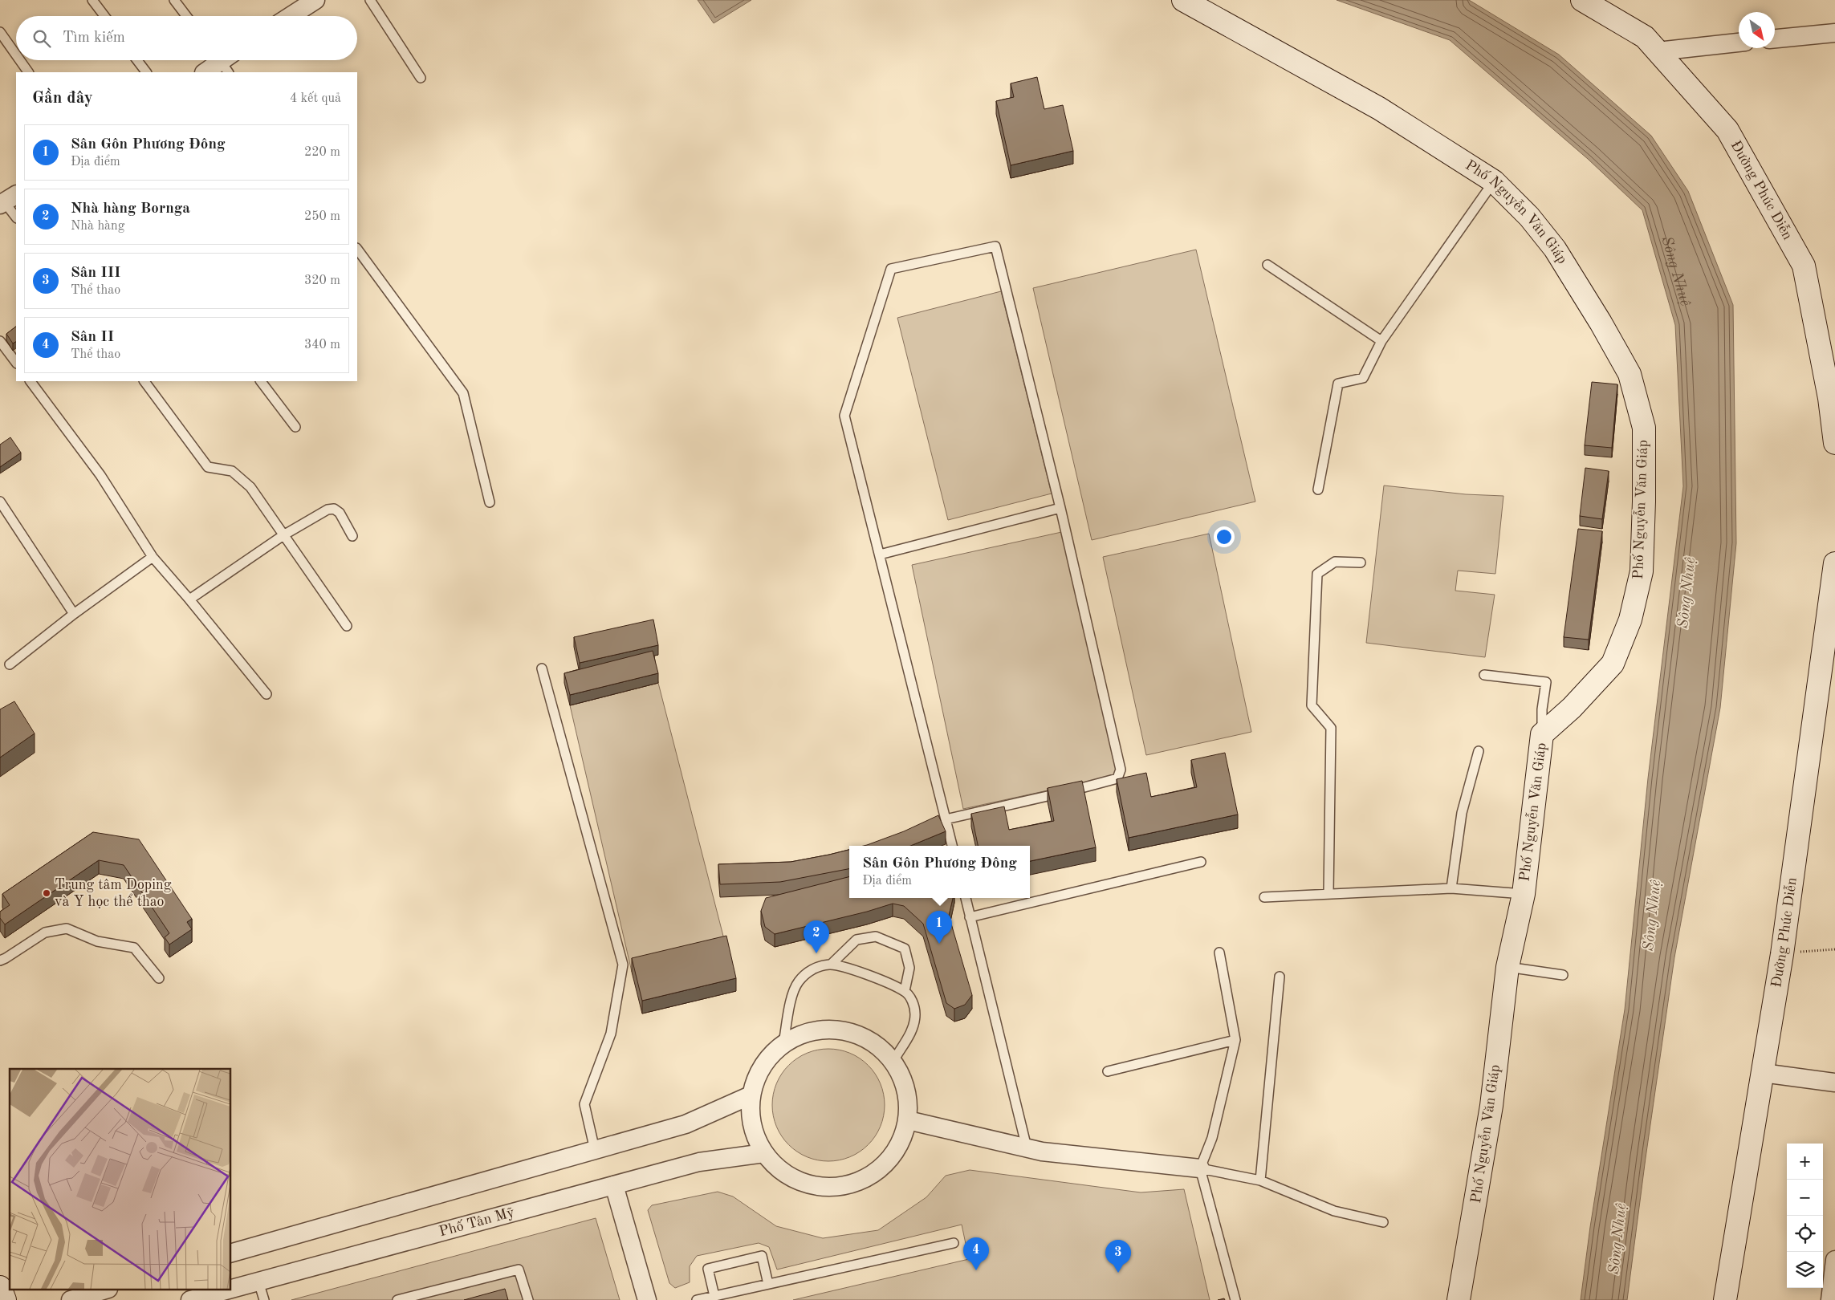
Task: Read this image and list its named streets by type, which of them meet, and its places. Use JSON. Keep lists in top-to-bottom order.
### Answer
{
  "streets": {
    "street": ["Đường Phúc Diễn", "Phố Nguyễn Văn Giáp", "Phố Tân Mỹ"]
  },
  "water": ["Sông Nhuệ"],
  "places": ["Trung tâm Doping và Y học thể thao"],
  "north": "bottom right",
  "page": {
    "search": "Tìm kiếm",
    "heading": ["Gần đây", "4 kết quả"],
    "list": [
      {
        "mark": "1",
        "name": "Sân Gôn Phương Đông",
        "note": "Địa điểm",
        "value": "220 m"
      },
      {
        "mark": "2",
        "name": "Nhà hàng Bornga",
        "note": "Nhà hàng",
        "value": "250 m"
      },
      {
        "mark": "3",
        "name": "Sân III",
        "note": "Thể thao",
        "value": "320 m"
      },
      {
        "mark": "4",
        "name": "Sân II",
        "note": "Thể thao",
        "value": "340 m"
      }
    ],
    "popup": ["Sân Gôn Phương Đông", "Địa điểm"],
    "pins": [
      "1",
      "2",
      "4",
      "3"
    ],
    "map_buttons": ["+", "−"]
  }
}
